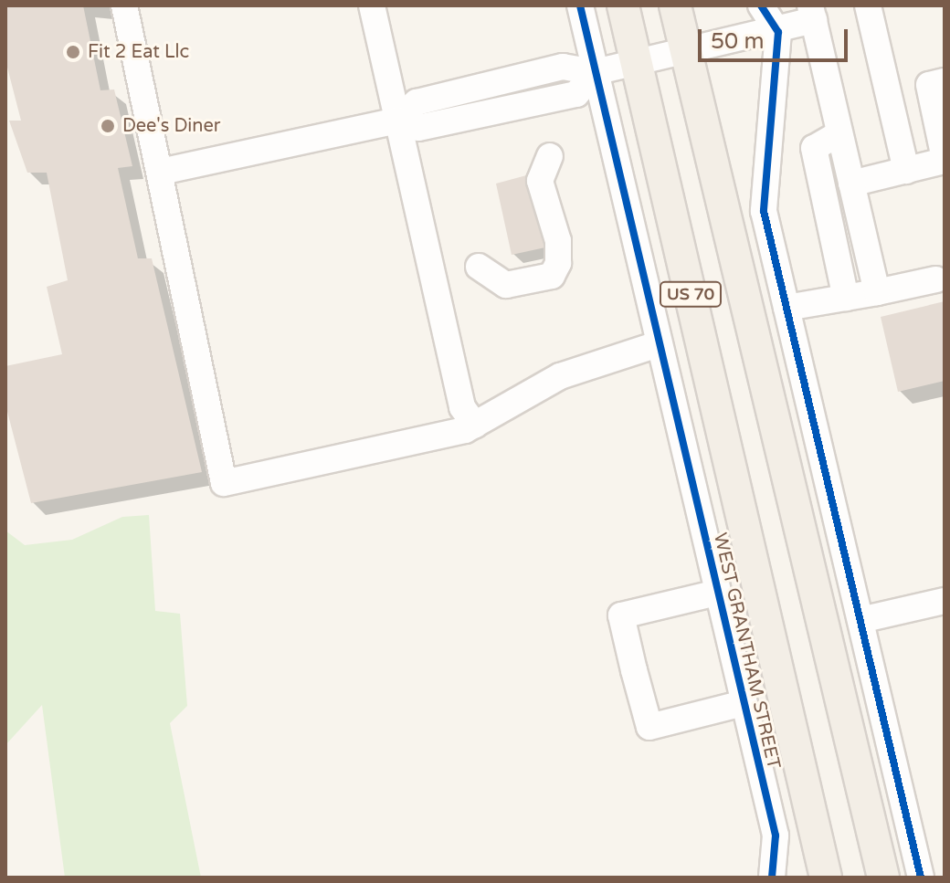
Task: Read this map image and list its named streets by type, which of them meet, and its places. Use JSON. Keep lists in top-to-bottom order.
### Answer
{
  "streets": {
    "main road": ["US 70"],
    "street": ["WEST GRANTHAM STREET"]
  },
  "places": ["Fit 2 Eat Llc", "Dee's Diner"],
  "scale_bar": "50 m"
}
